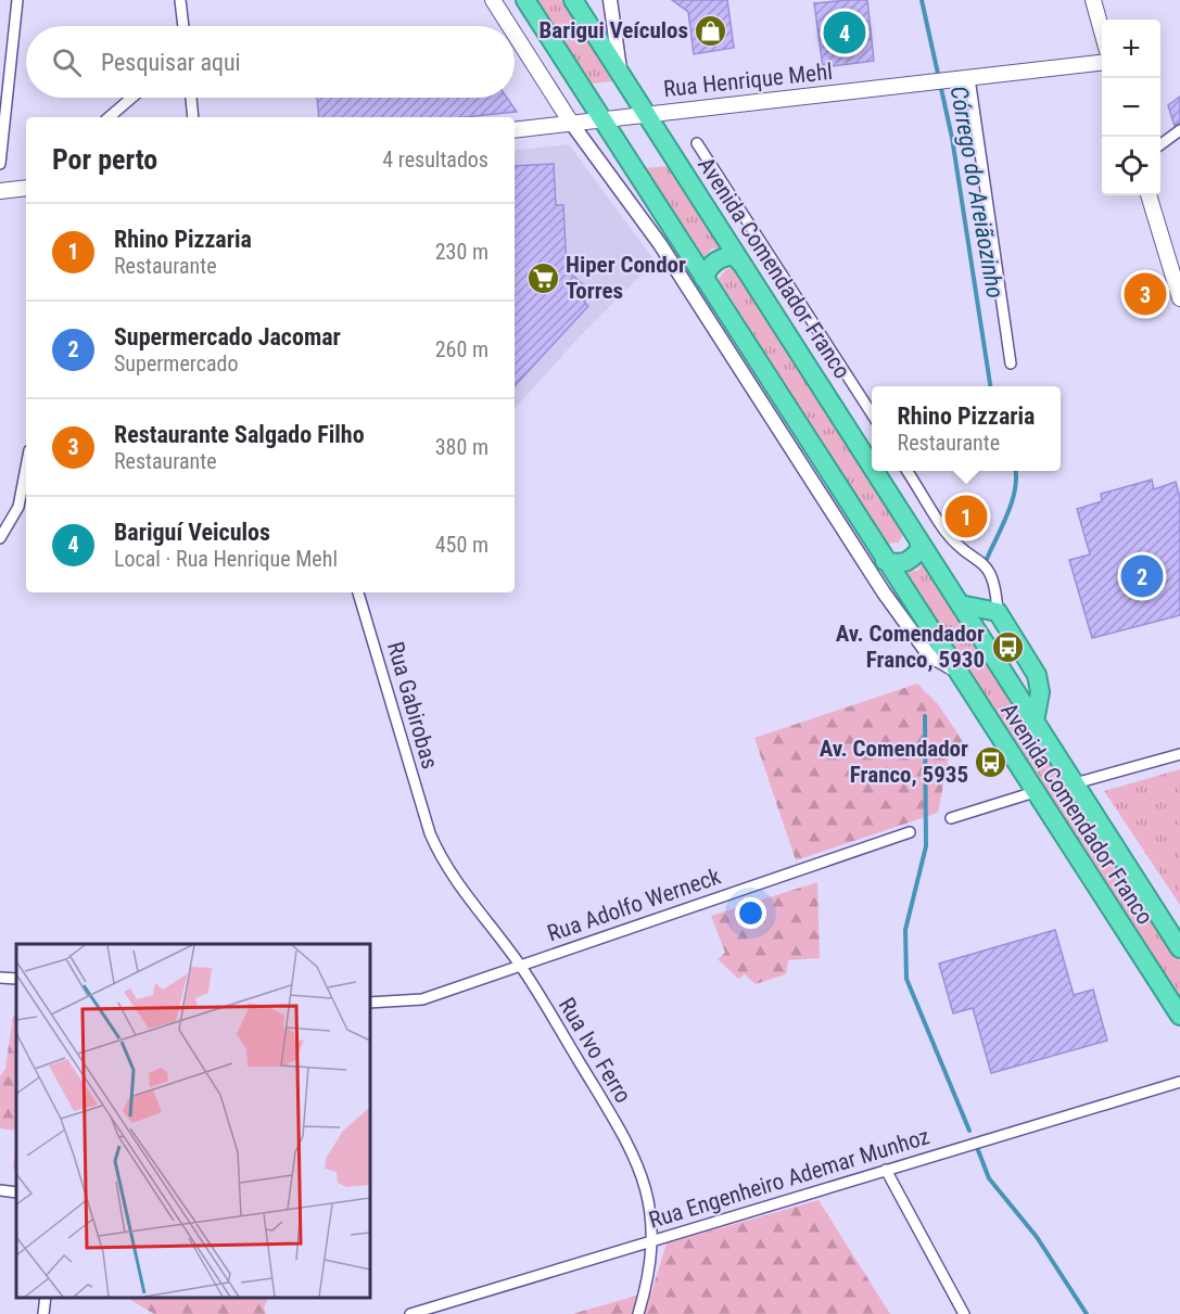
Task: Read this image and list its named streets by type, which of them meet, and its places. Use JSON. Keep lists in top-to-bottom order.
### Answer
{
  "streets": {
    "highway": ["Avenida Comendador Franco"],
    "main road": ["Rua Henrique Mehl"],
    "street": [
      "Rua Gabirobas",
      "Rua Adolfo Werneck",
      "Rua Ivo Ferro",
      "Rua Engenheiro Ademar Munhoz"
    ]
  },
  "crossings": [
    ["Rua Henrique Mehl", "Avenida Comendador Franco"],
    ["Rua Gabirobas", "Rua Ivo Ferro"],
    ["Rua Adolfo Werneck", "Rua Ivo Ferro"],
    ["Rua Ivo Ferro", "Rua Engenheiro Ademar Munhoz"]
  ],
  "water": ["Córrego do Areiãozinho"],
  "places": {
    "shop": ["Barigui Veículos"],
    "supermarket": ["Hiper Condor Torres"],
    "bus stop": ["Av. Comendador Franco, 5930", "Av. Comendador Franco, 5935"]
  },
  "page": {
    "pins": [
      "4",
      "3",
      "1",
      "2"
    ],
    "map_buttons": ["+", "−"],
    "search": "Pesquisar aqui",
    "heading": ["Por perto", "4 resultados"],
    "list": [
      {
        "mark": "1",
        "name": "Rhino Pizzaria",
        "note": "Restaurante",
        "value": "230 m"
      },
      {
        "mark": "2",
        "name": "Supermercado Jacomar",
        "note": "Supermercado",
        "value": "260 m"
      },
      {
        "mark": "3",
        "name": "Restaurante Salgado Filho",
        "note": "Restaurante",
        "value": "380 m"
      },
      {
        "mark": "4",
        "name": "Bariguí Veiculos",
        "note": "Local · Rua Henrique Mehl",
        "value": "450 m"
      }
    ],
    "popup": ["Rhino Pizzaria", "Restaurante"]
  }
}
